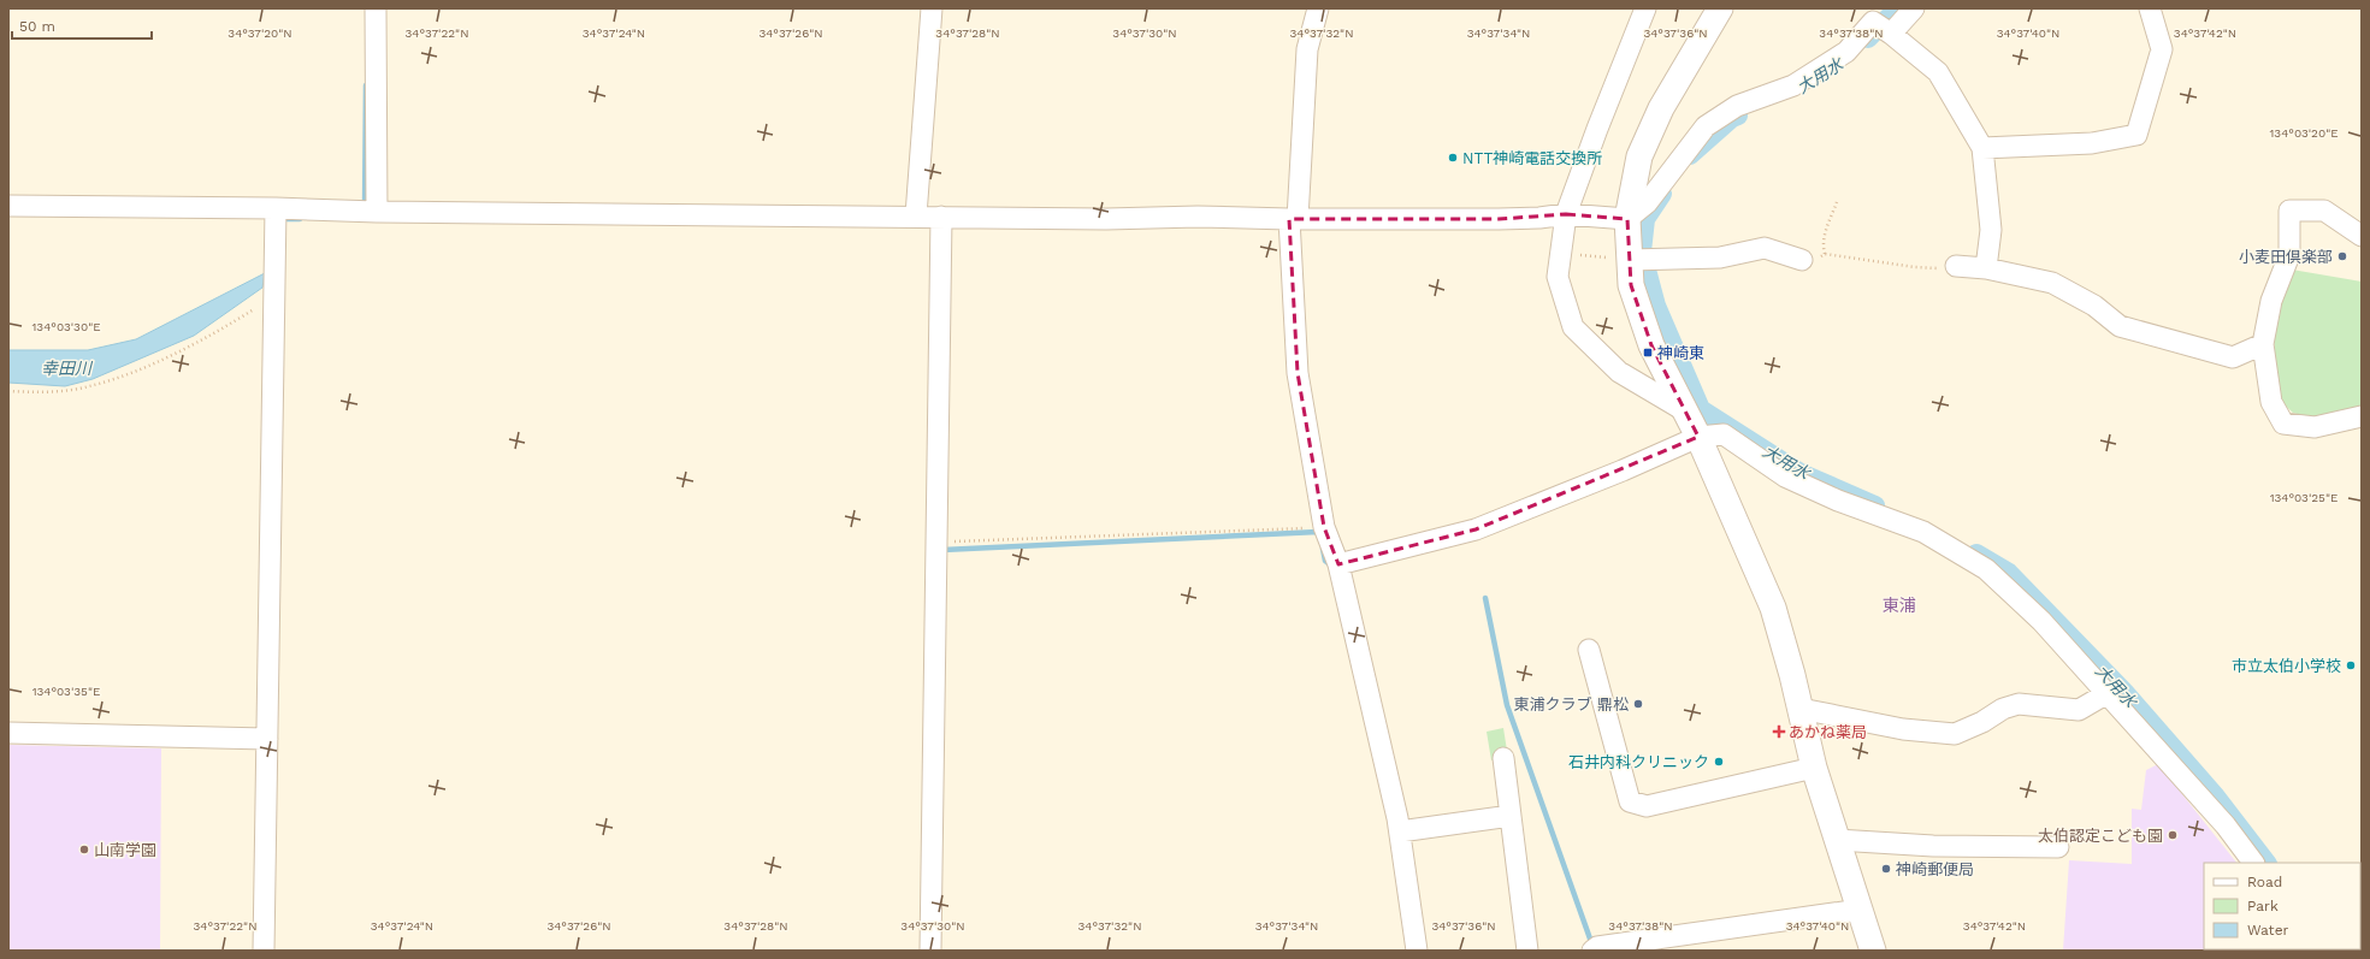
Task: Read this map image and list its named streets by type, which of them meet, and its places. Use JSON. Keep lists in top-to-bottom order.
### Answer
{
  "districts": ["東浦"],
  "water": ["大用水", "幸田川"],
  "places": {
    "other": [
      "NTT神崎電話交換所",
      "小麦田倶楽部",
      "市立太伯小学校",
      "東浦クラブ 鼎松",
      "石井内科クリニック",
      "太伯認定こども園",
      "山南学園",
      "神崎郵便局"
    ],
    "transit": ["神崎東"],
    "health": ["あかね薬局"]
  },
  "legend": ["Road", "Park", "Water"],
  "scale_bar": "50 m",
  "coordinates": [
    "34°37'20\"N",
    "34°37'22\"N",
    "34°37'24\"N",
    "34°37'26\"N",
    "34°37'28\"N",
    "34°37'30\"N",
    "34°37'32\"N",
    "34°37'34\"N",
    "34°37'36\"N",
    "34°37'38\"N",
    "34°37'40\"N",
    "34°37'42\"N",
    "134°03'20\"E",
    "134°03'30\"E",
    "134°03'25\"E",
    "134°03'35\"E"
  ]
}
